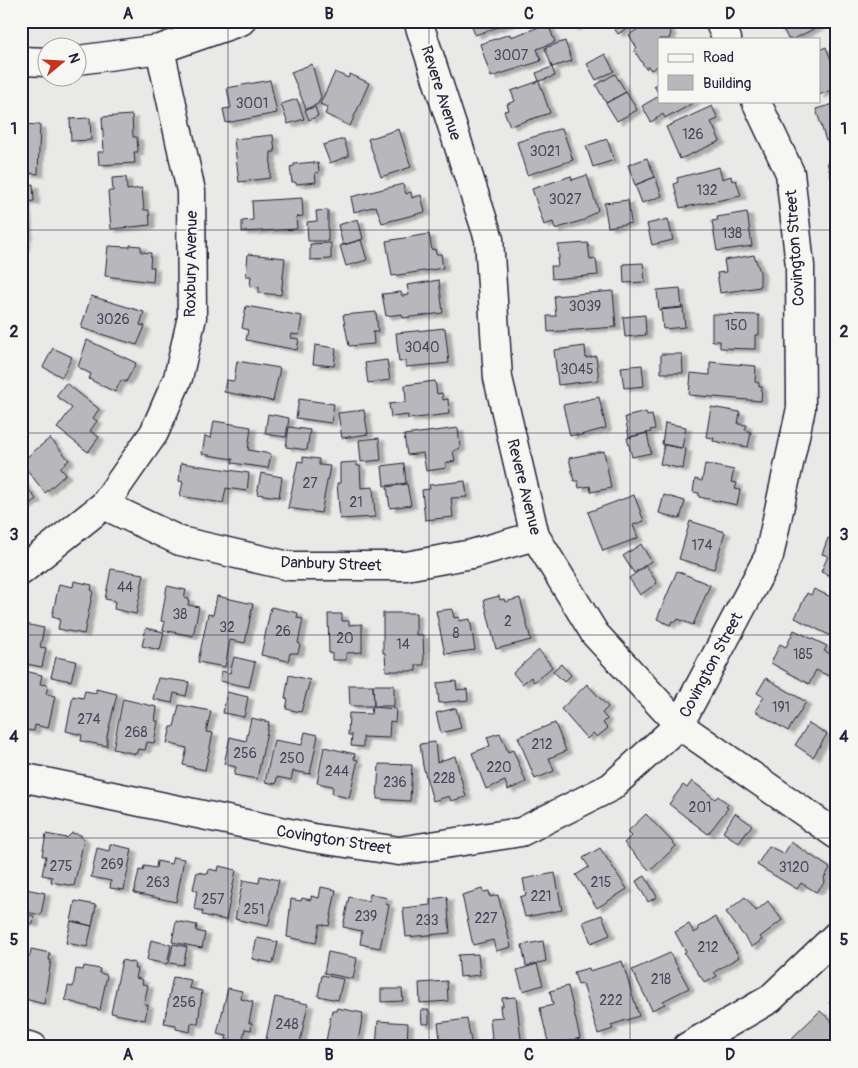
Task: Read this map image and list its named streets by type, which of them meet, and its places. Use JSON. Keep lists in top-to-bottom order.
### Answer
{
  "streets": {
    "street": [
      "Revere Avenue",
      "Covington Street",
      "Roxbury Avenue",
      "Danbury Street"
    ]
  },
  "crossings": [
    ["Revere Avenue", "Covington Street"],
    ["Revere Avenue", "Danbury Street"],
    ["Roxbury Avenue", "Danbury Street"]
  ],
  "house_numbers": [
    "3007",
    "3001",
    "126",
    "3021",
    "132",
    "3027",
    "138",
    "3039",
    "3026",
    "150",
    "3040",
    "3045",
    "27",
    "21",
    "174",
    "44",
    "38",
    "2",
    "32",
    "26",
    "8",
    "20",
    "14",
    "185",
    "191",
    "274",
    "268",
    "212",
    "256",
    "250",
    "220",
    "244",
    "228",
    "236",
    "201",
    "269",
    "275",
    "3120",
    "263",
    "215",
    "221",
    "257",
    "251",
    "239",
    "227",
    "233",
    "212",
    "218",
    "222",
    "256",
    "248"
  ],
  "legend": ["Road", "Building"],
  "north": "right",
  "grid": {
    "columns": [
      "A",
      "B",
      "C",
      "D"
    ],
    "rows": [
      "1",
      "2",
      "3",
      "4",
      "5"
    ]
  }
}
